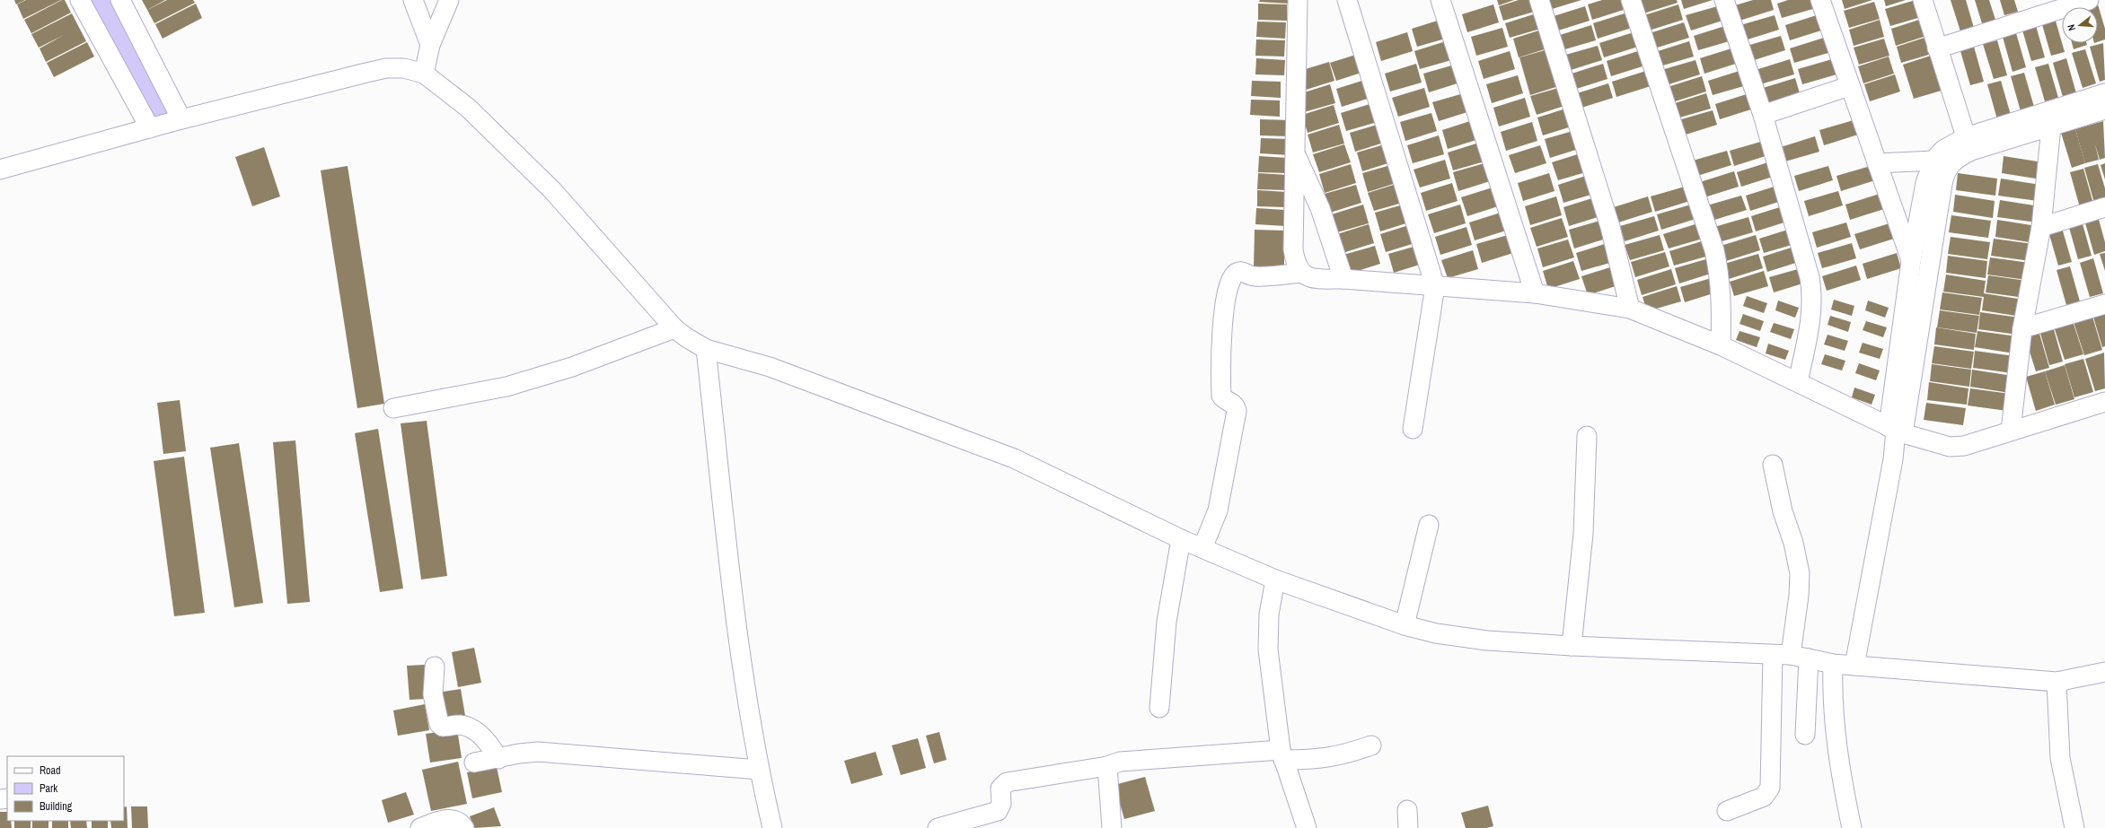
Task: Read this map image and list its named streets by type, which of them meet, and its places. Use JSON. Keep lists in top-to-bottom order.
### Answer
{
  "legend": ["Road", "Park", "Building"],
  "north": "left"
}
